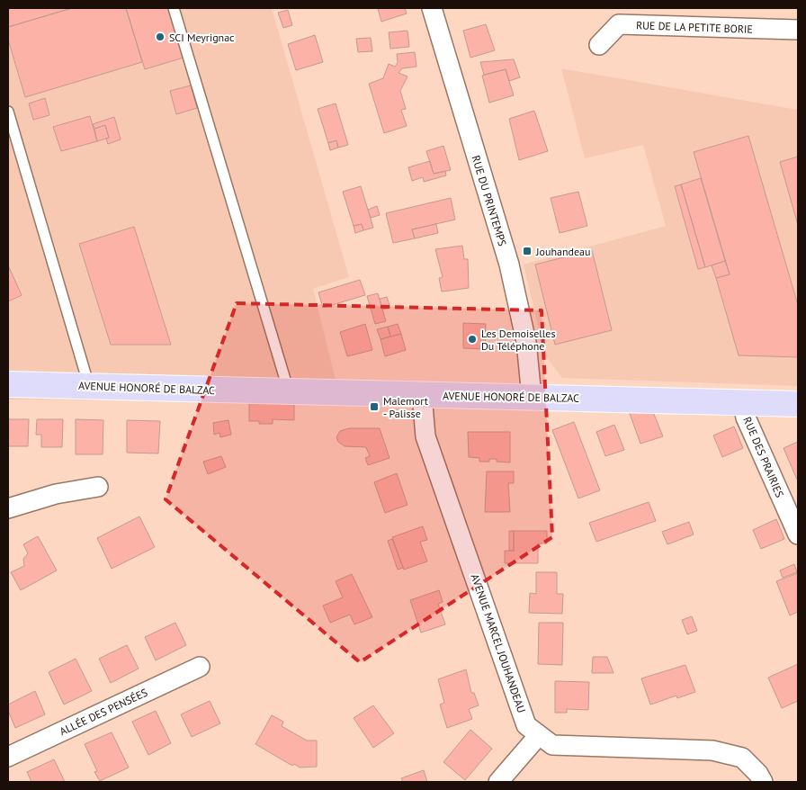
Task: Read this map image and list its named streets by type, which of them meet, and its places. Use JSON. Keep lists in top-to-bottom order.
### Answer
{
  "streets": {
    "main road": ["AVENUE HONORÉ DE BALZAC"],
    "street": [
      "RUE DE LA PETITE BORIE",
      "RUE DU PRINTEMPS",
      "RUE DES PRAIRIES",
      "AVENUE MARCEL JOUHANDEAU",
      "ALLÉE DES PENSÉES"
    ]
  },
  "crossings": [
    ["RUE DU PRINTEMPS", "AVENUE HONORÉ DE BALZAC"],
    ["AVENUE HONORÉ DE BALZAC", "RUE DES PRAIRIES"],
    ["AVENUE HONORÉ DE BALZAC", "AVENUE MARCEL JOUHANDEAU"]
  ],
  "places": {
    "other": ["SCI Meyrignac", "Les Demoiselles Du Téléphone"],
    "transit": ["Jouhandeau", "Malemort - Palisse"]
  }
}
